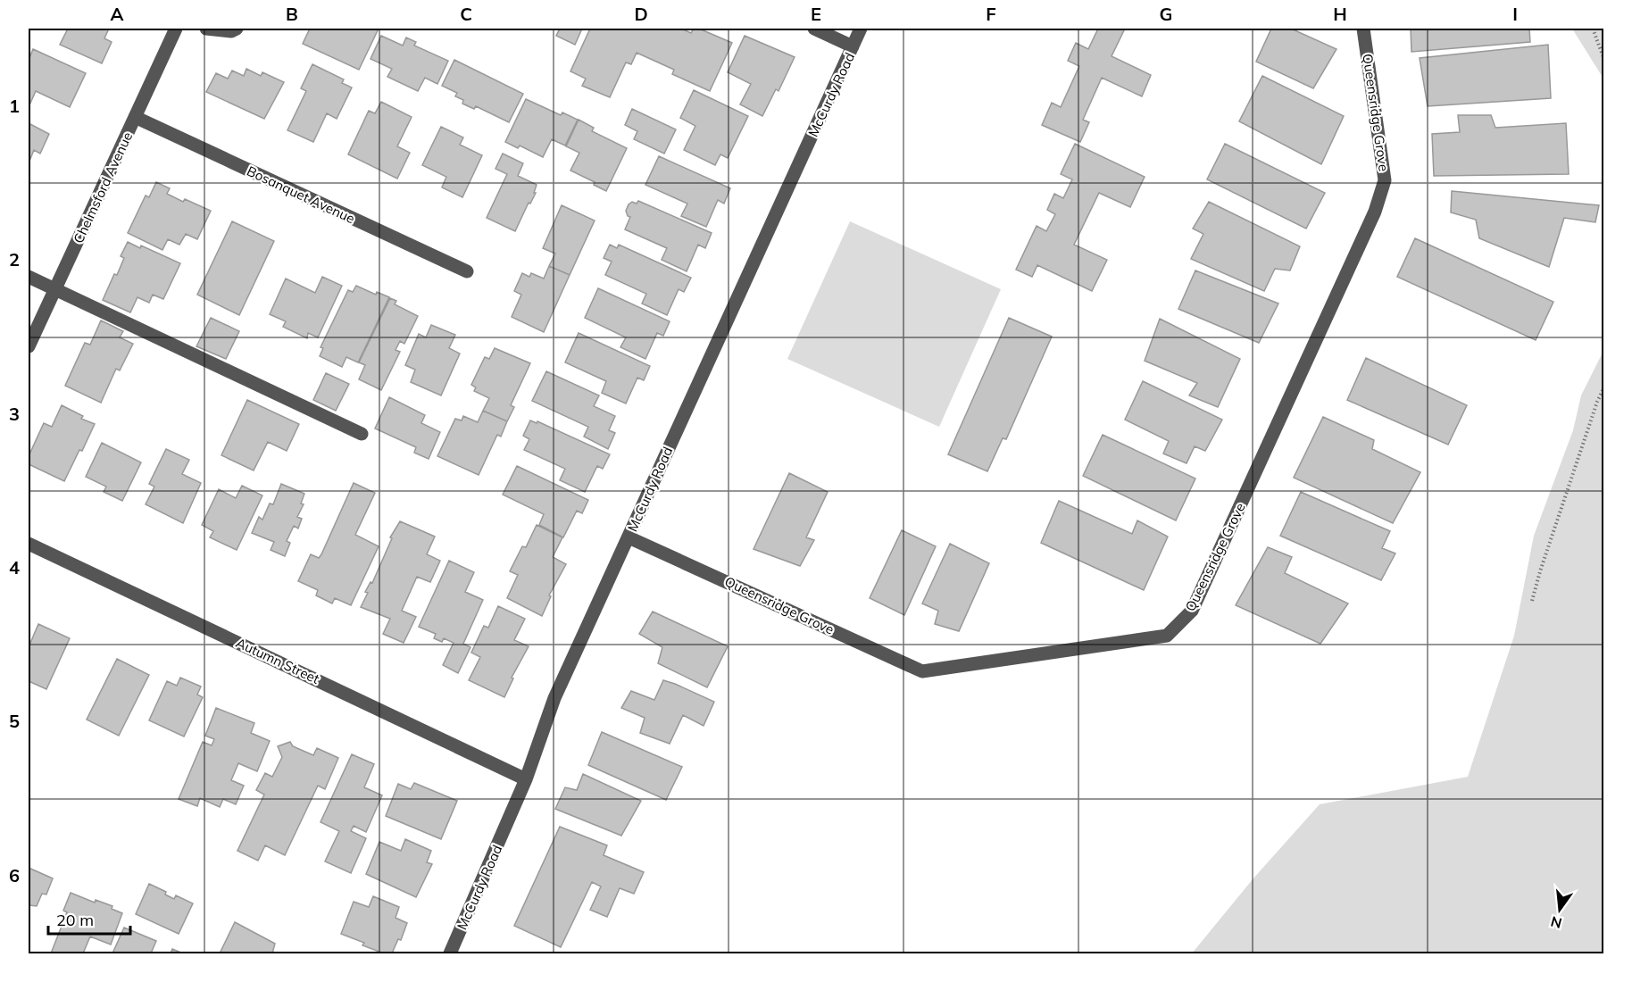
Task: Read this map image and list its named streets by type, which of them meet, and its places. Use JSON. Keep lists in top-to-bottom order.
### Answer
{
  "streets": {
    "street": [
      "McCurdy Road",
      "Queensridge Grove",
      "Chelmsford Avenue",
      "Bosanquet Avenue",
      "Autumn Street"
    ]
  },
  "crossings": [
    ["McCurdy Road", "Queensridge Grove"],
    ["McCurdy Road", "Autumn Street"],
    ["Chelmsford Avenue", "Bosanquet Avenue"]
  ],
  "scale_bar": "20 m",
  "north": "bottom",
  "grid": {
    "columns": [
      "A",
      "B",
      "C",
      "D",
      "E",
      "F",
      "G",
      "H",
      "I"
    ],
    "rows": [
      "1",
      "2",
      "3",
      "4",
      "5",
      "6"
    ]
  }
}
